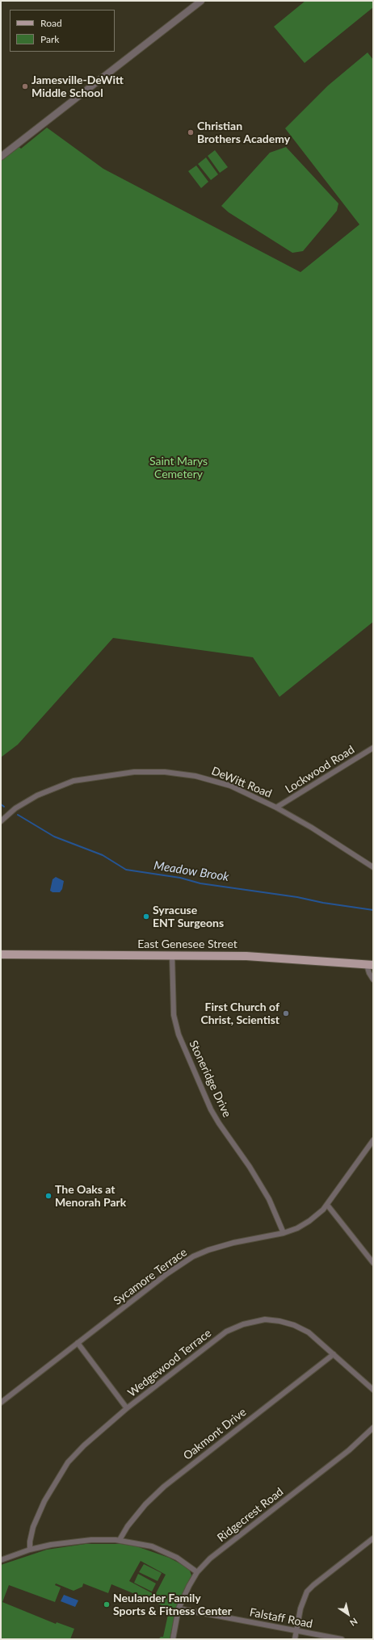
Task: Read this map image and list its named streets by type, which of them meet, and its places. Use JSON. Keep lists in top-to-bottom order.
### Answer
{
  "streets": {
    "main road": ["East Genesee Street"],
    "street": [
      "Lockwood Road",
      "DeWitt Road",
      "Stoneridge Drive",
      "Sycamore Terrace",
      "Wedgewood Terrace",
      "Oakmont Drive",
      "Ridgecrest Road",
      "Falstaff Road"
    ]
  },
  "crossings": [
    ["Lockwood Road", "DeWitt Road"],
    ["East Genesee Street", "Stoneridge Drive"],
    ["Stoneridge Drive", "Sycamore Terrace"],
    ["Wedgewood Terrace", "Oakmont Drive"],
    ["Ridgecrest Road", "Falstaff Road"]
  ],
  "water": ["Meadow Brook"],
  "parks": ["Saint Marys Cemetery"],
  "places": [
    "Jamesville-DeWitt Middle School",
    "Christian Brothers Academy",
    "Syracuse ENT Surgeons",
    "First Church of Christ, Scientist",
    "The Oaks at Menorah Park",
    "Neulander Family Sports & Fitness Center"
  ],
  "legend": ["Road", "Park"],
  "north": "bottom right"
}
